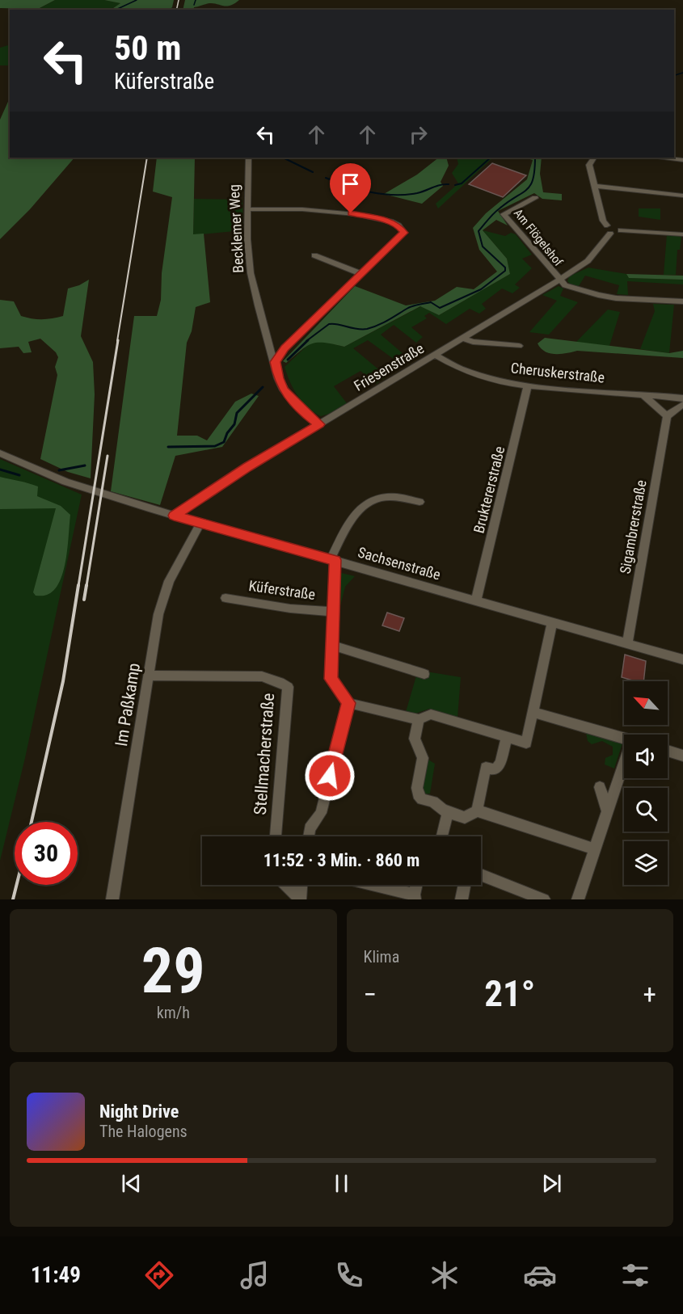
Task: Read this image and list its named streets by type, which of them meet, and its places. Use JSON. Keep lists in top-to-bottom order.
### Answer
{
  "streets": {
    "street": [
      "Becklemer Weg",
      "Am Flögelshof",
      "Friesenstraße",
      "Cheruskerstraße",
      "Bruktererstraße",
      "Sigambrerstraße",
      "Sachsenstraße",
      "Küferstraße",
      "Im Paßkamp",
      "Stellmacherstraße"
    ]
  },
  "crossings": [
    ["Becklemer Weg", "Friesenstraße"],
    ["Am Flögelshof", "Friesenstraße"],
    ["Friesenstraße", "Cheruskerstraße"],
    ["Friesenstraße", "Sachsenstraße"],
    ["Cheruskerstraße", "Bruktererstraße"],
    ["Bruktererstraße", "Sachsenstraße"],
    ["Sigambrerstraße", "Sachsenstraße"],
    ["Sachsenstraße", "Küferstraße"],
    ["Sachsenstraße", "Im Paßkamp"],
    ["Im Paßkamp", "Stellmacherstraße"]
  ],
  "north": "top left",
  "page": {
    "turn": ["50 m", "Küferstraße"],
    "limit": "30",
    "trip": "11:52 · 3 Min. · 860 m",
    "tile": [
      ["29", "km/h"],
      "Klima"
    ],
    "heat": ["−", "21°", "+"],
    "song": ["Night Drive", "The Halogens"],
    "tabs": "11:49"
  }
}
